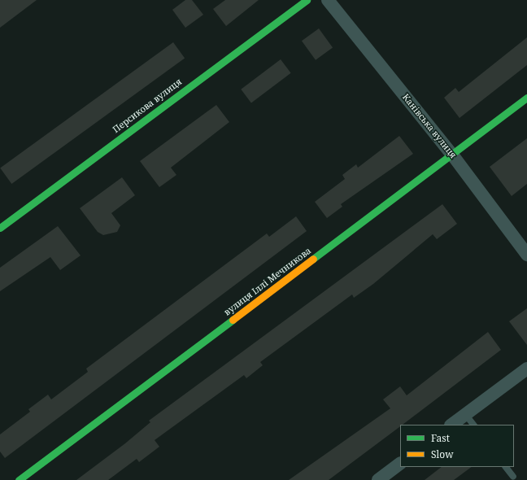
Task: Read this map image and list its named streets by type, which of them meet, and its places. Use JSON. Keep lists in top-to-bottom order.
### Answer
{
  "streets": {
    "street": ["Персикова вулиця", "Канівська вулиця", "вулиця Іллі Мечникова"]
  },
  "crossings": [
    ["Канівська вулиця", "вулиця Іллі Мечникова"]
  ],
  "legend": ["Fast", "Slow"]
}
